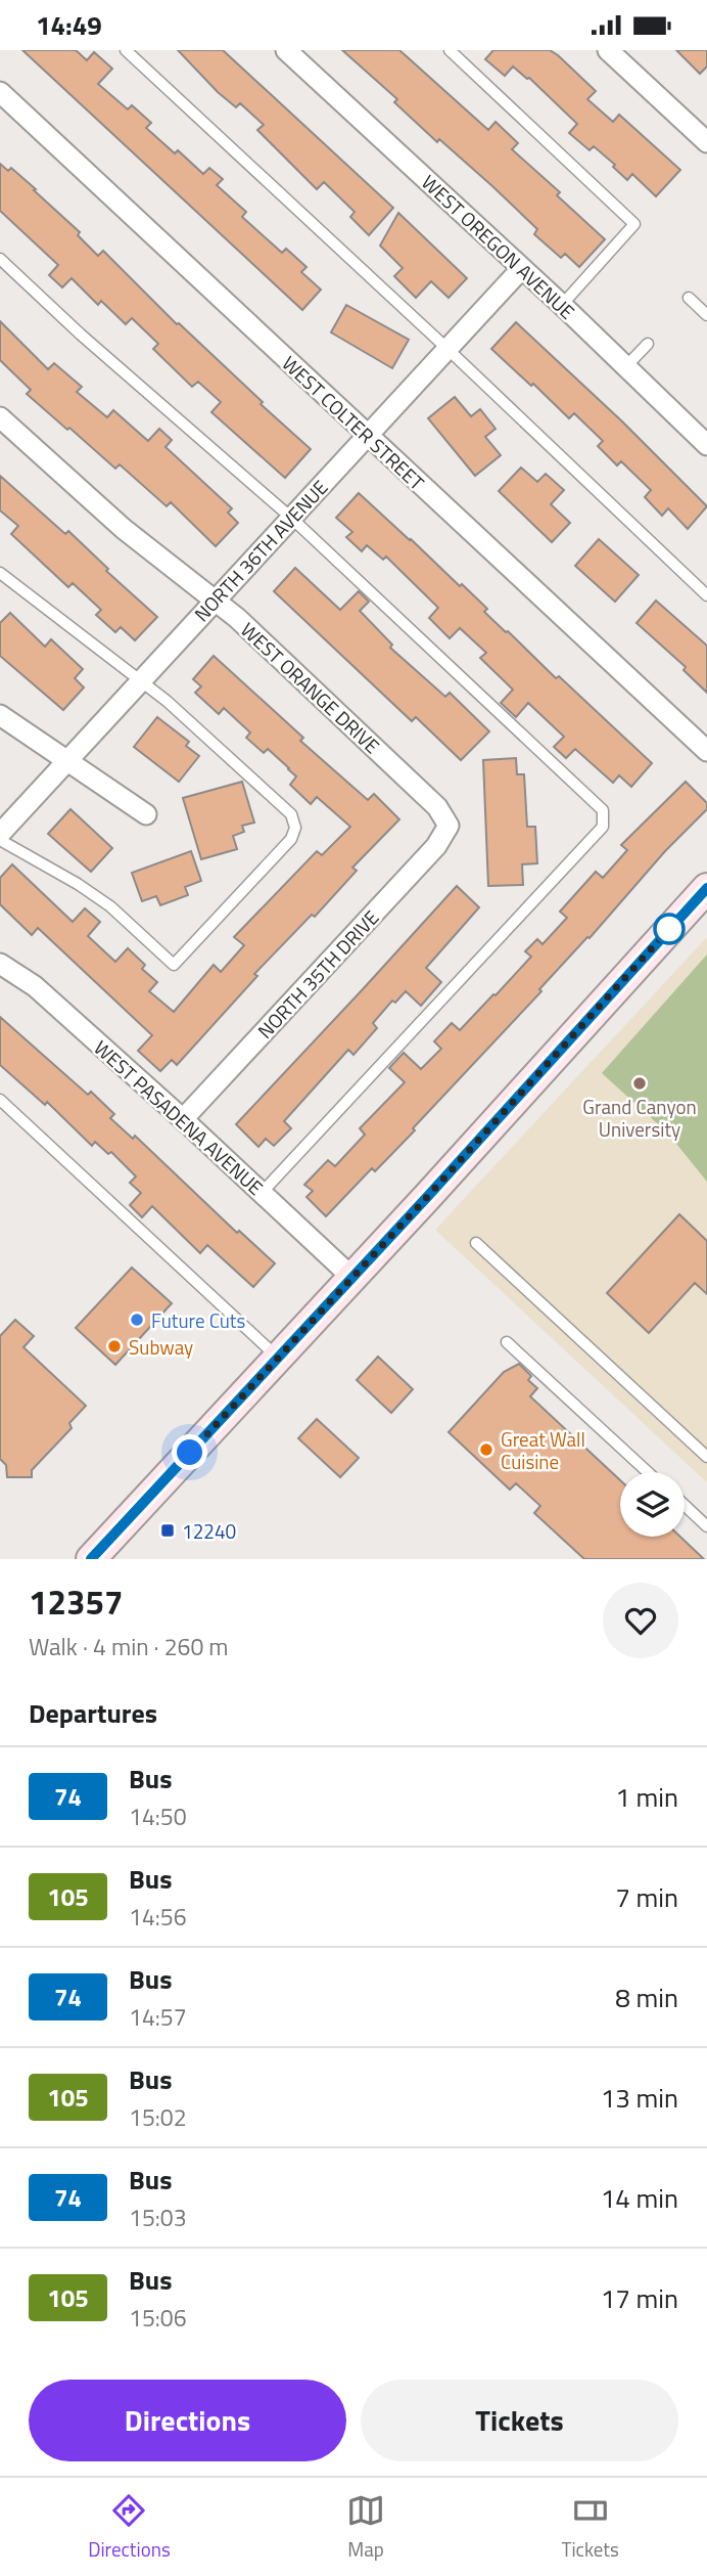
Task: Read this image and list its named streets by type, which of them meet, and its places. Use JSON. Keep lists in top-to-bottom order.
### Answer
{
  "streets": {
    "street": [
      "WEST OREGON AVENUE",
      "WEST COLTER STREET",
      "NORTH 36TH AVENUE",
      "WEST ORANGE DRIVE",
      "NORTH 35TH DRIVE",
      "WEST PASADENA AVENUE"
    ]
  },
  "crossings": [
    ["WEST OREGON AVENUE", "NORTH 36TH AVENUE"],
    ["WEST COLTER STREET", "NORTH 36TH AVENUE"],
    ["NORTH 36TH AVENUE", "WEST ORANGE DRIVE"],
    ["WEST ORANGE DRIVE", "NORTH 35TH DRIVE"],
    ["NORTH 35TH DRIVE", "WEST PASADENA AVENUE"]
  ],
  "places": {
    "other": [
      "Grand Canyon University",
      "Future Cuts",
      "Subway",
      "Great Wall Cuisine"
    ],
    "transit": ["12240"]
  },
  "lines": ["bus line 74"],
  "page": {
    "status": "14:49",
    "heading": [
      ["12357", "Walk · 4 min · 260 m"],
      "Departures"
    ],
    "list": [
      {
        "mark": "74",
        "name": "Bus",
        "note": "14:50",
        "value": "1 min"
      },
      {
        "mark": "105",
        "name": "Bus",
        "note": "14:56",
        "value": "7 min"
      },
      {
        "mark": "74",
        "name": "Bus",
        "note": "14:57",
        "value": "8 min"
      },
      {
        "mark": "105",
        "name": "Bus",
        "note": "15:02",
        "value": "13 min"
      },
      {
        "mark": "74",
        "name": "Bus",
        "note": "15:03",
        "value": "14 min"
      },
      {
        "mark": "105",
        "name": "Bus",
        "note": "15:06",
        "value": "17 min"
      }
    ],
    "buttons": ["Directions", "Tickets"],
    "tabs": ["Directions", "Map", "Tickets"]
  }
}
